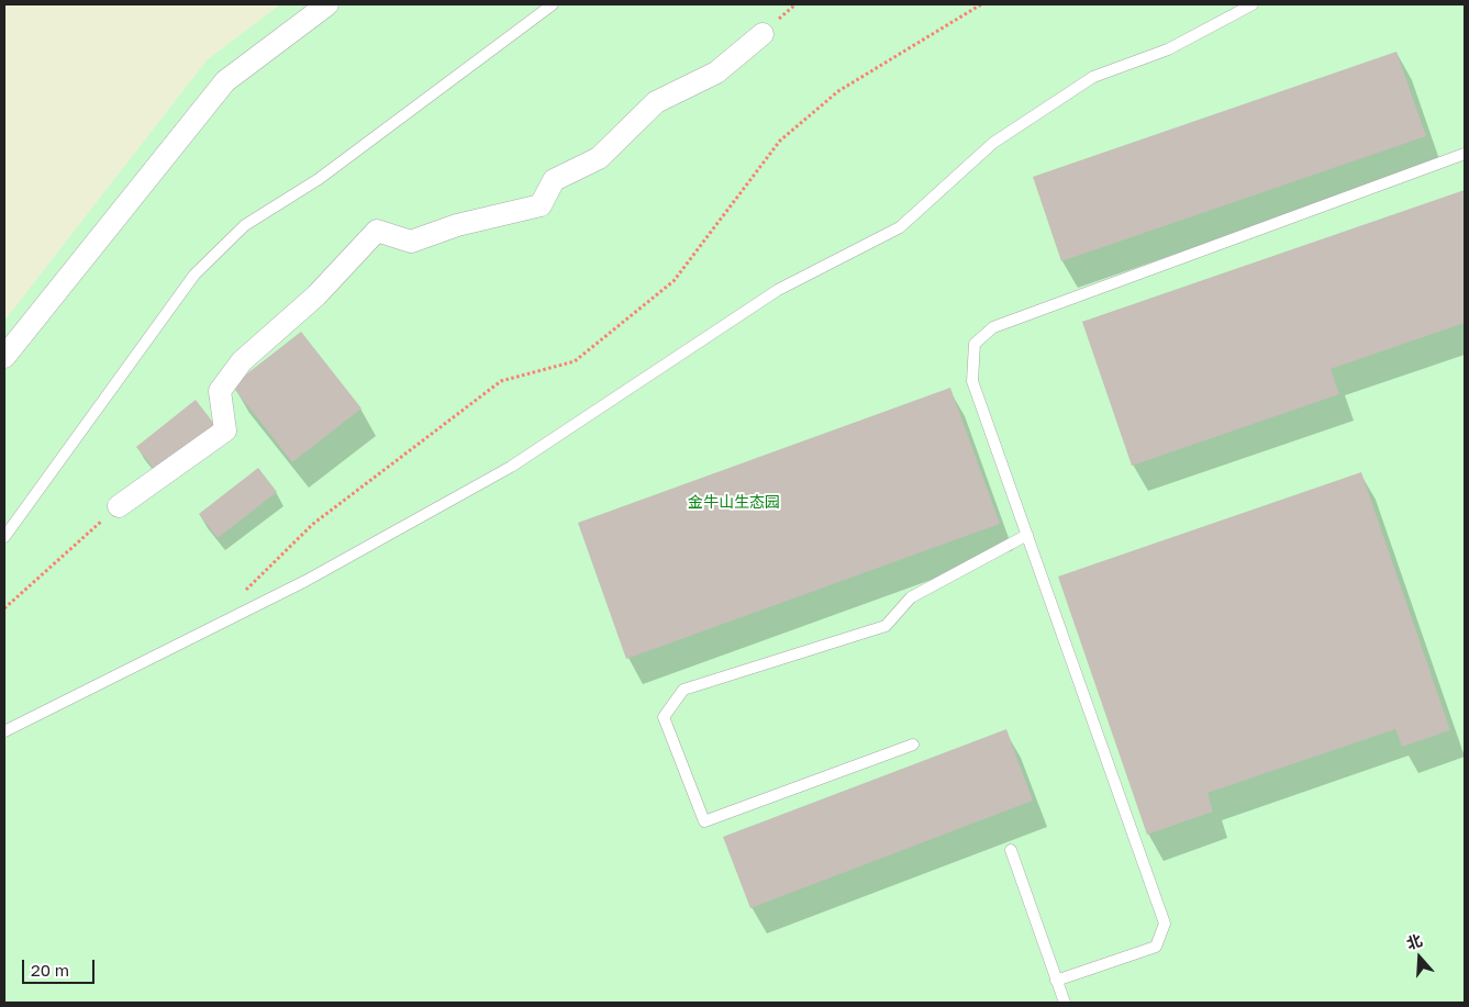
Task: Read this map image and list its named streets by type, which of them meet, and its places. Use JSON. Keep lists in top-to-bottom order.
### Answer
{
  "parks": ["金牛山生态园"],
  "scale_bar": "20 m",
  "north": "top"
}
